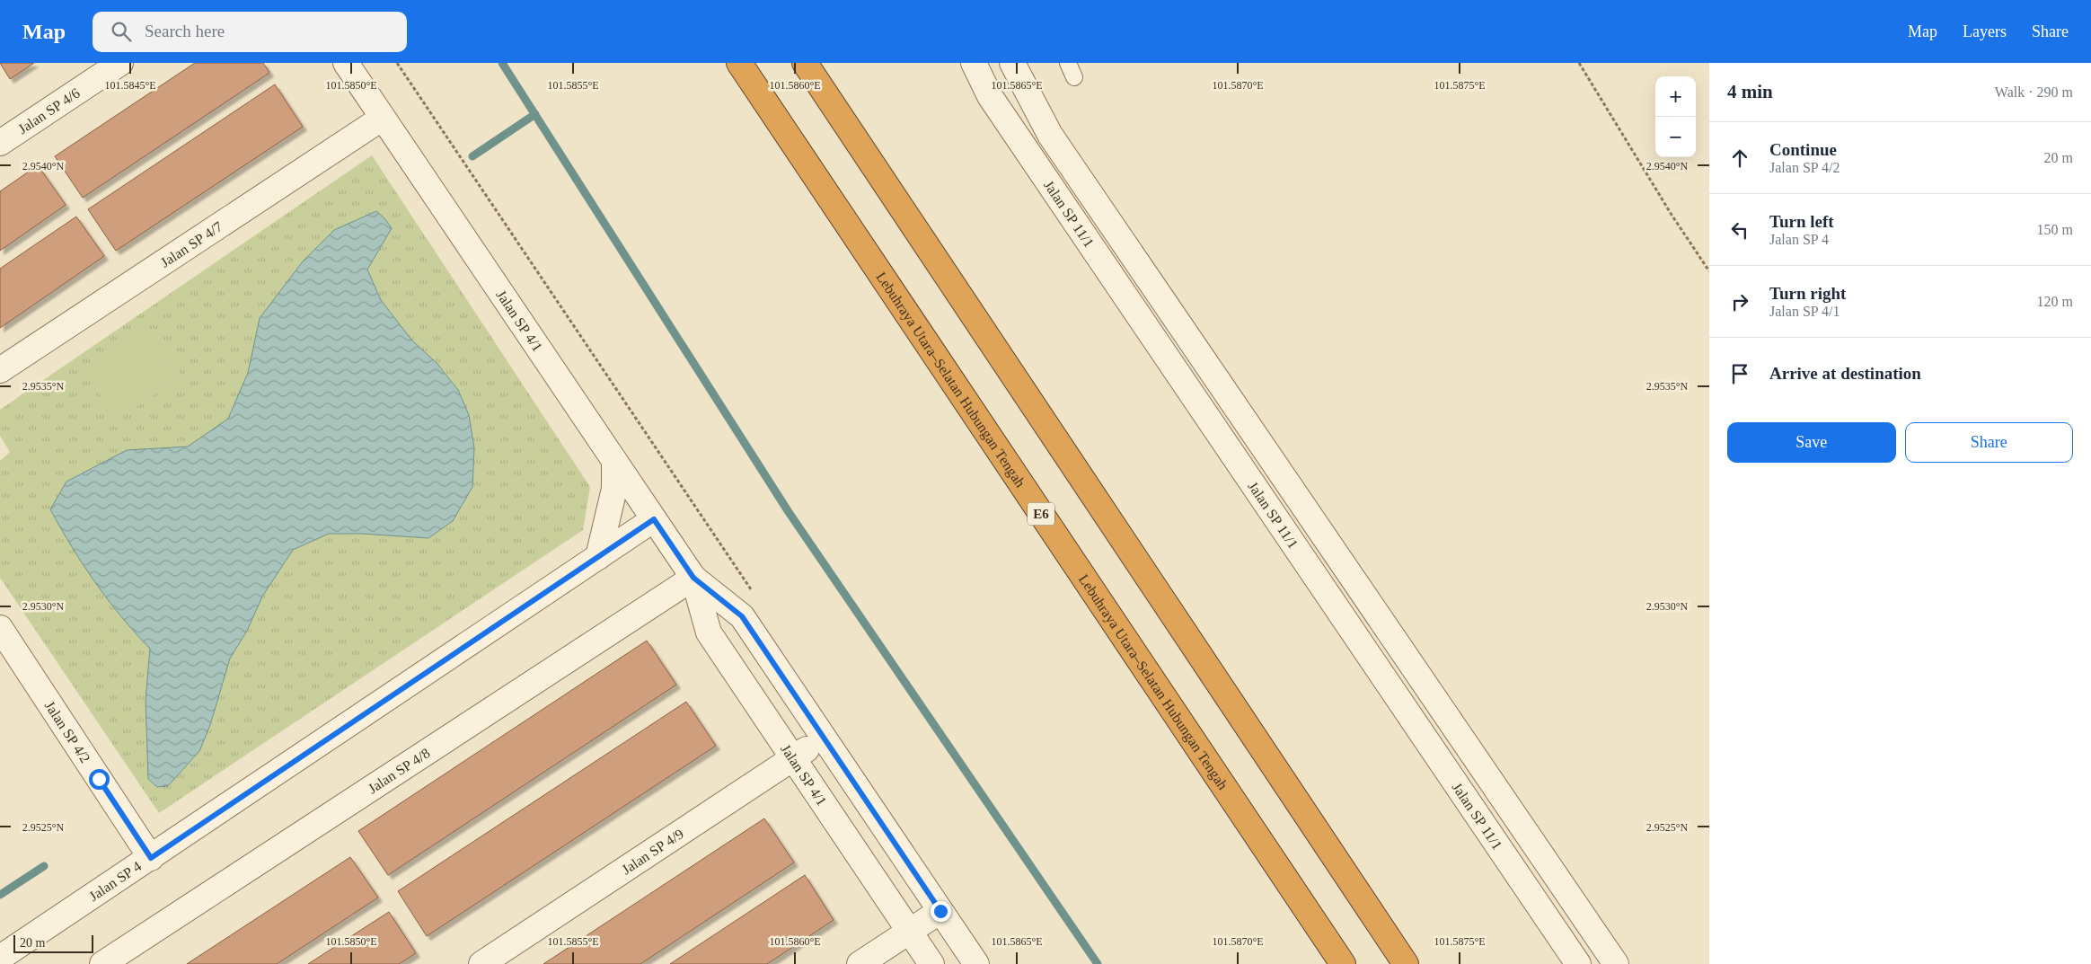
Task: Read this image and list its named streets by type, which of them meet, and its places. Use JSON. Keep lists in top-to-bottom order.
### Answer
{
  "streets": {
    "highway": ["Lebuhraya Utara–Selatan Hubungan Tengah", "E6"],
    "street": [
      "Jalan SP 4/6",
      "Jalan SP 11/1",
      "Jalan SP 4/7",
      "Jalan SP 4/1",
      "Jalan SP 4/2",
      "Jalan SP 4/8",
      "Jalan SP 4/9",
      "Jalan SP 4"
    ]
  },
  "crossings": [
    ["Jalan SP 4/7", "Jalan SP 4/1"],
    ["Jalan SP 4/1", "Jalan SP 4/8"],
    ["Jalan SP 4/1", "Jalan SP 4/9"],
    ["Jalan SP 4/1", "Jalan SP 4"],
    ["Jalan SP 4/2", "Jalan SP 4"]
  ],
  "scale_bar": "20 m",
  "page": {
    "header": "Map",
    "search": "Search here",
    "nav": ["Map", "Layers", "Share"],
    "heading": ["4 min", "Walk · 290 m"],
    "map_buttons": ["+", "−"],
    "list": [
      ["Continue", "Jalan SP 4/2", "20 m"],
      ["Turn left", "Jalan SP 4", "150 m"],
      ["Turn right", "Jalan SP 4/1", "120 m"],
      "Arrive at destination"
    ],
    "buttons": ["Save", "Share"],
    "scale": "20 m"
  },
  "coordinates": [
    "101.5845°E",
    "101.5850°E",
    "101.5855°E",
    "101.5860°E",
    "101.5865°E",
    "101.5870°E",
    "101.5875°E",
    "2.9540°N",
    "2.9535°N",
    "2.9530°N",
    "2.9525°N"
  ]
}
